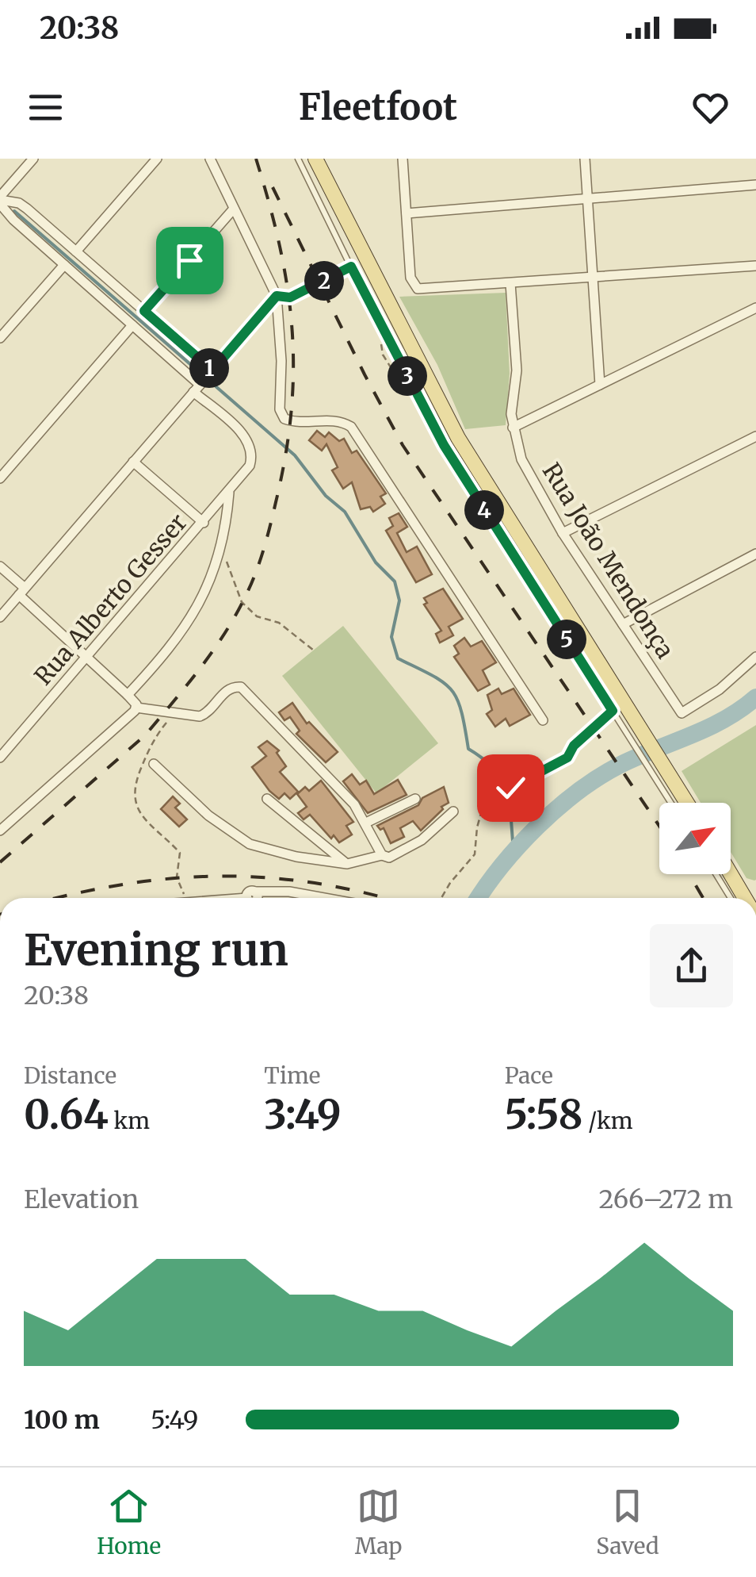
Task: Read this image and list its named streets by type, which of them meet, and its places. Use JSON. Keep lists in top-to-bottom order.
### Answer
{
  "streets": {
    "street": ["Rua João Mendonça", "Rua Alberto Gesser"]
  },
  "north": "top right",
  "page": {
    "status": "20:38",
    "header": "Fleetfoot",
    "pins": [
      "2",
      "1",
      "3",
      "4",
      "5"
    ],
    "heading": ["Evening run", "20:38"],
    "stats": [
      ["Distance", "0.64 km"],
      ["Time", "3:49"],
      ["Pace", "5:58 /km"]
    ],
    "chart": ["Elevation", "266–272 m"],
    "list": [
      {
        "name": "100 m",
        "note": "5:49"
      }
    ],
    "tabs": ["Home", "Map", "Saved"]
  }
}
